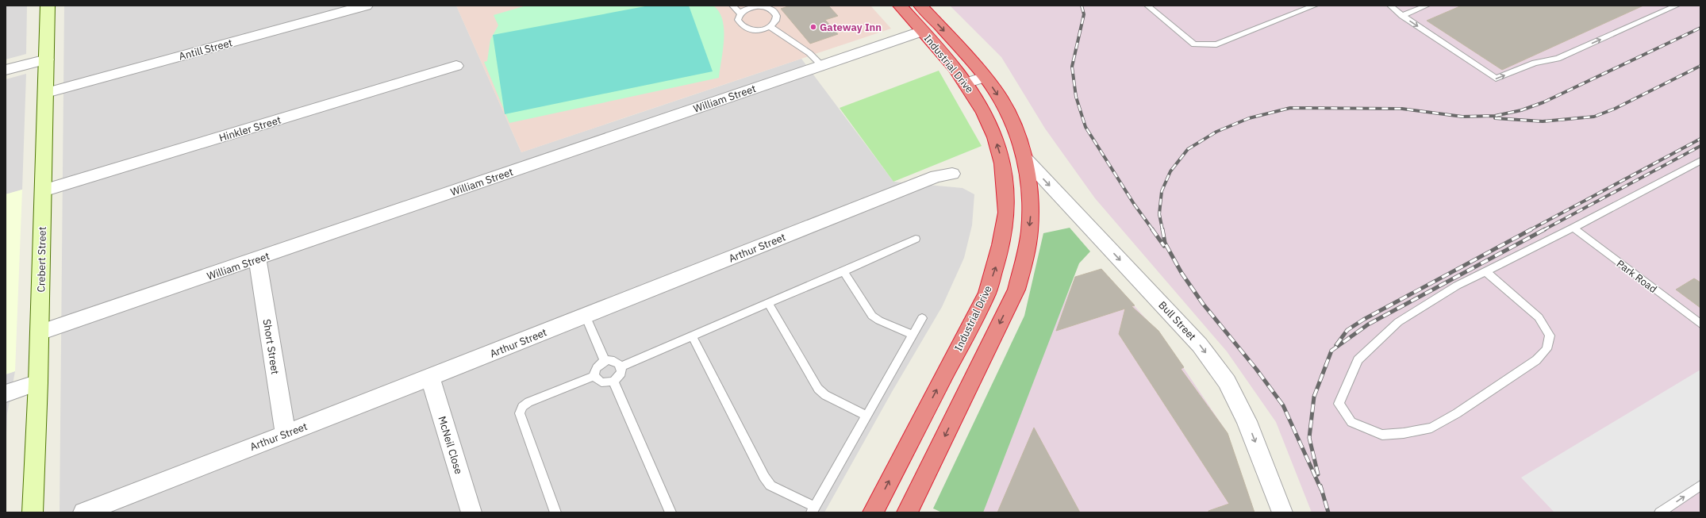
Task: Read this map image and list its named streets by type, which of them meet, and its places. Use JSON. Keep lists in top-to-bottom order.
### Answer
{
  "streets": {
    "highway": ["Industrial Drive"],
    "street": [
      "Antill Street",
      "William Street",
      "Hinkler Street",
      "Arthur Street",
      "Crebert Street",
      "Bull Street",
      "Short Street",
      "McNeil Close"
    ],
    "lane": ["Park Road"]
  },
  "crossings": [
    ["Antill Street", "Crebert Street"],
    ["Industrial Drive", "William Street"],
    ["Industrial Drive", "Bull Street"],
    ["William Street", "Crebert Street"],
    ["William Street", "Short Street"],
    ["Hinkler Street", "Crebert Street"],
    ["Arthur Street", "Short Street"],
    ["Arthur Street", "McNeil Close"]
  ],
  "one_way": ["Bull Street"],
  "places": ["Gateway Inn"]
}
